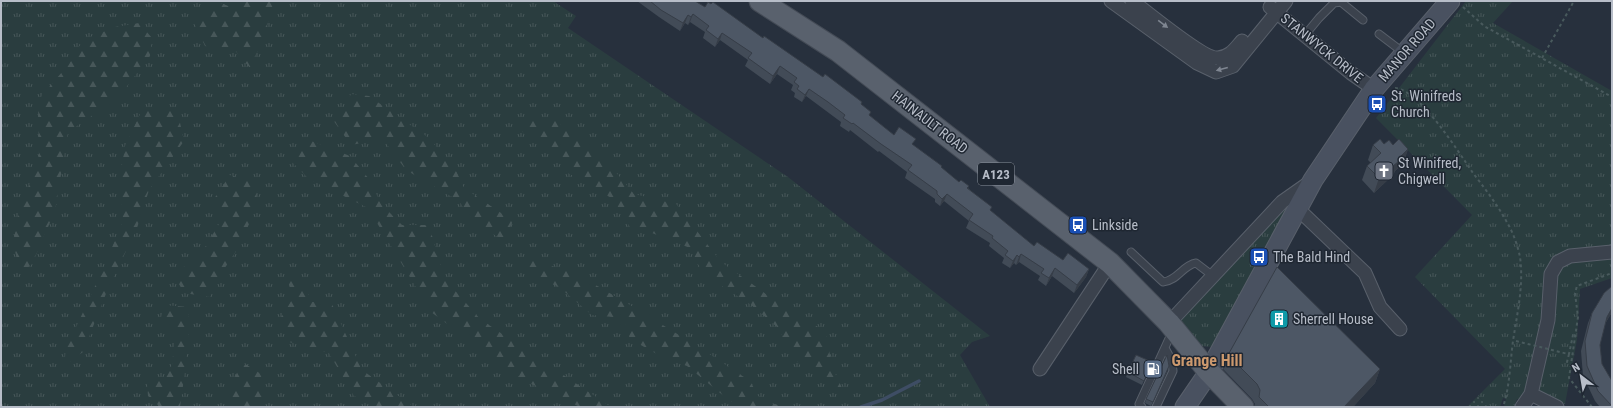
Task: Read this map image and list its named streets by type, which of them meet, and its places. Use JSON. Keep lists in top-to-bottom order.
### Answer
{
  "streets": {
    "main road": ["MANOR ROAD", "HAINAULT ROAD", "A123"],
    "street": ["STANWYCK DRIVE"]
  },
  "crossings": [
    ["STANWYCK DRIVE", "MANOR ROAD"],
    ["MANOR ROAD", "HAINAULT ROAD"],
    ["MANOR ROAD", "A123"],
    ["HAINAULT ROAD", "A123"]
  ],
  "districts": ["Grange Hill"],
  "places": {
    "bus stop": ["St. Winifreds Church", "Linkside", "The Bald Hind"],
    "church": ["St Winifred, Chigwell"],
    "building": ["Sherrell House"],
    "fuel station": ["Shell"]
  },
  "north": "top left"
}
